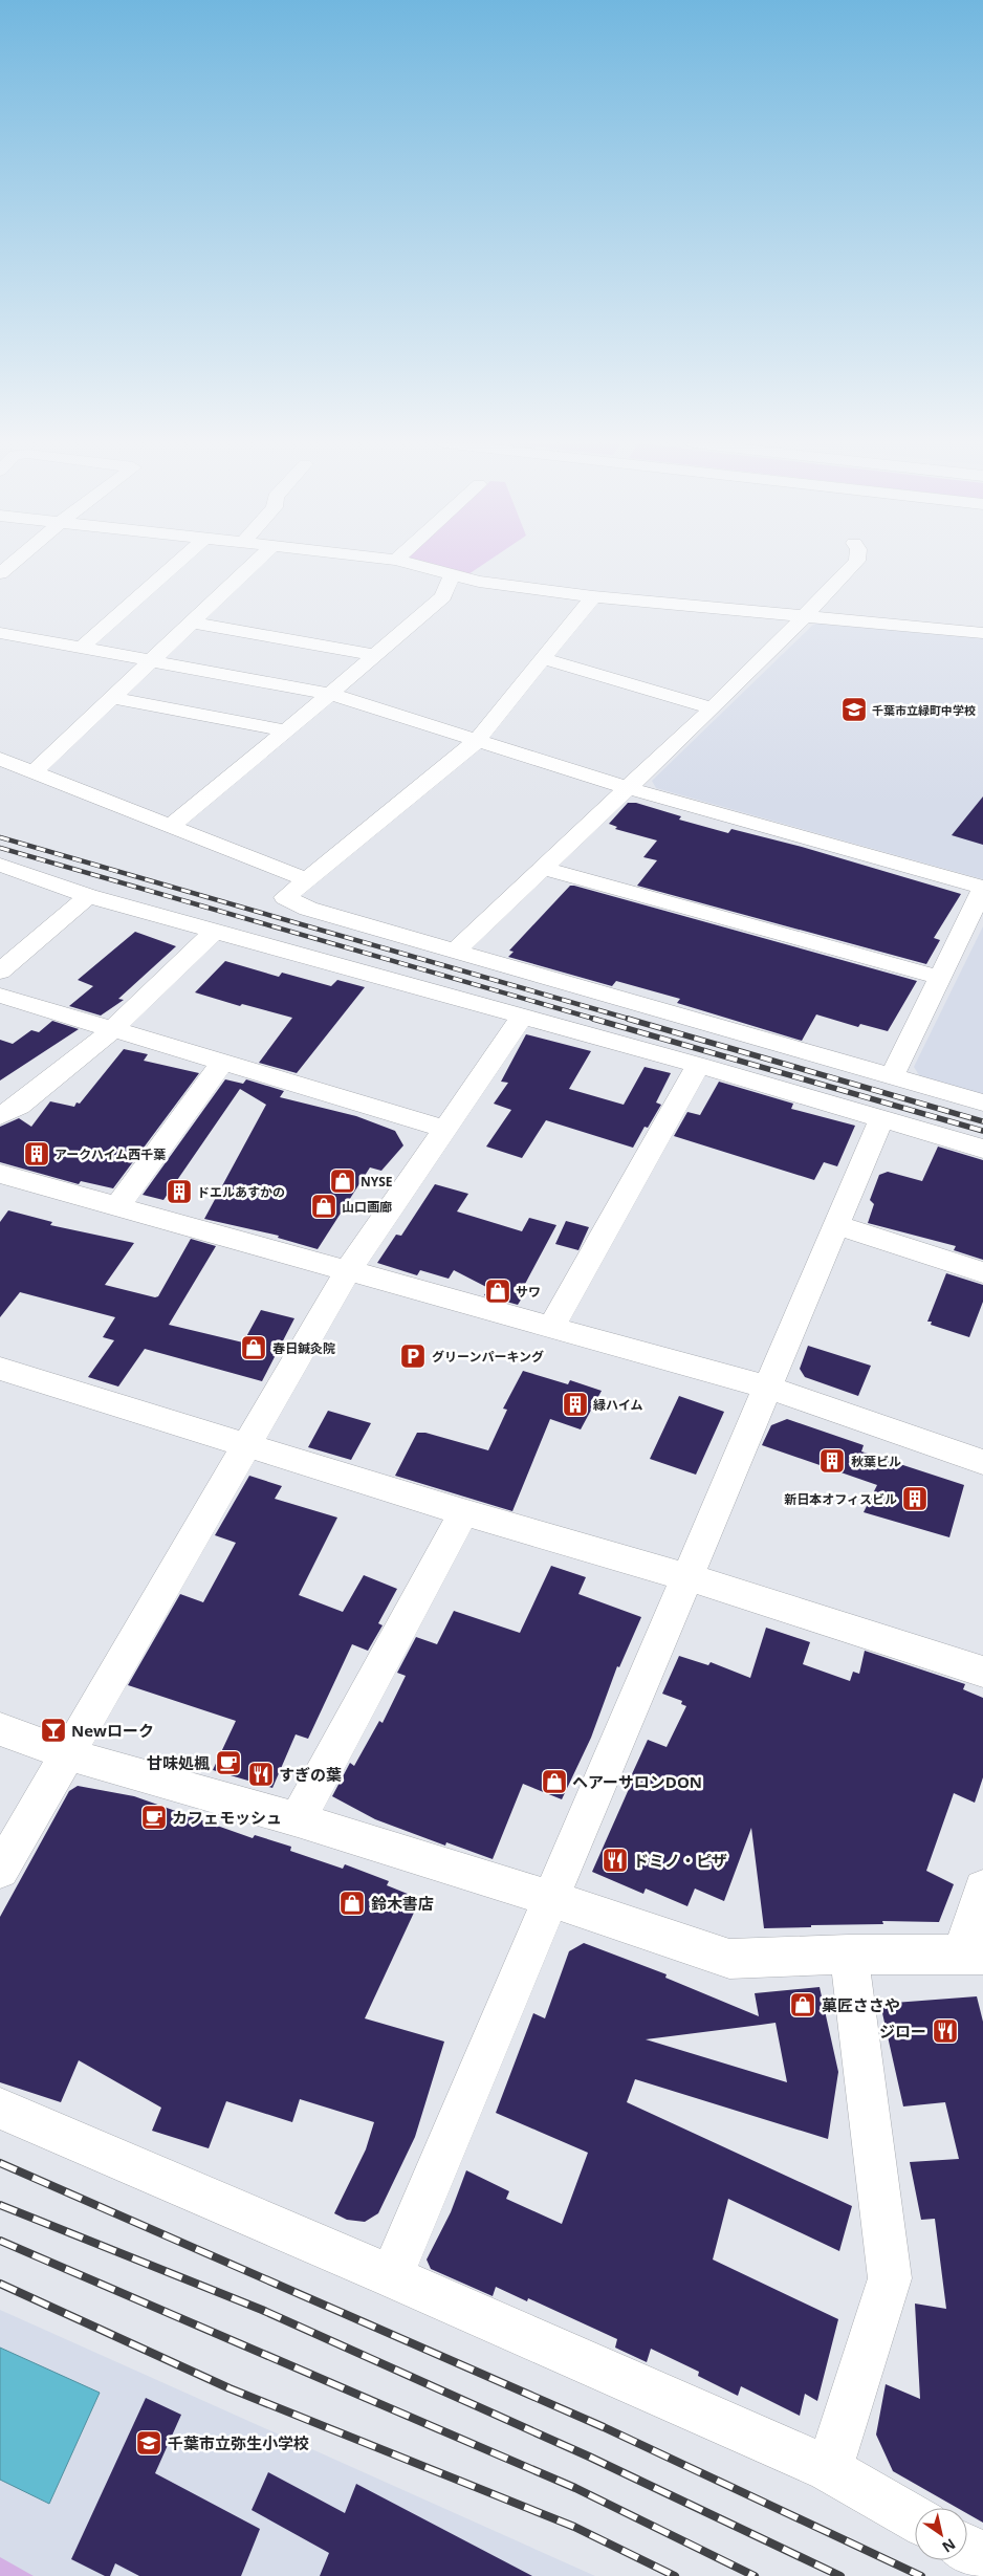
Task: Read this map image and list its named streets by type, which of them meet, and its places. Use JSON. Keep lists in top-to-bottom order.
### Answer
{
  "places": {
    "school or university": ["千葉市立緑町中学校", "千葉市立弥生小学校"],
    "building": [
      "アークハイム西千葉",
      "ドエルあすかの",
      "緑ハイム",
      "秋葉ビル",
      "新日本オフィスビル"
    ],
    "shop": [
      "NYSE",
      "山口画廊",
      "サワ",
      "春日鍼灸院",
      "ヘアーサロンDON",
      "鈴木書店",
      "菓匠ささや"
    ],
    "parking": ["グリーンパーキング"],
    "bar": ["Newローク"],
    "cafe": ["甘味処楓", "カフェモッシュ"],
    "restaurant": ["すぎの葉", "ドミノ・ピザ", "ジロー"]
  },
  "north": "bottom right"
}
